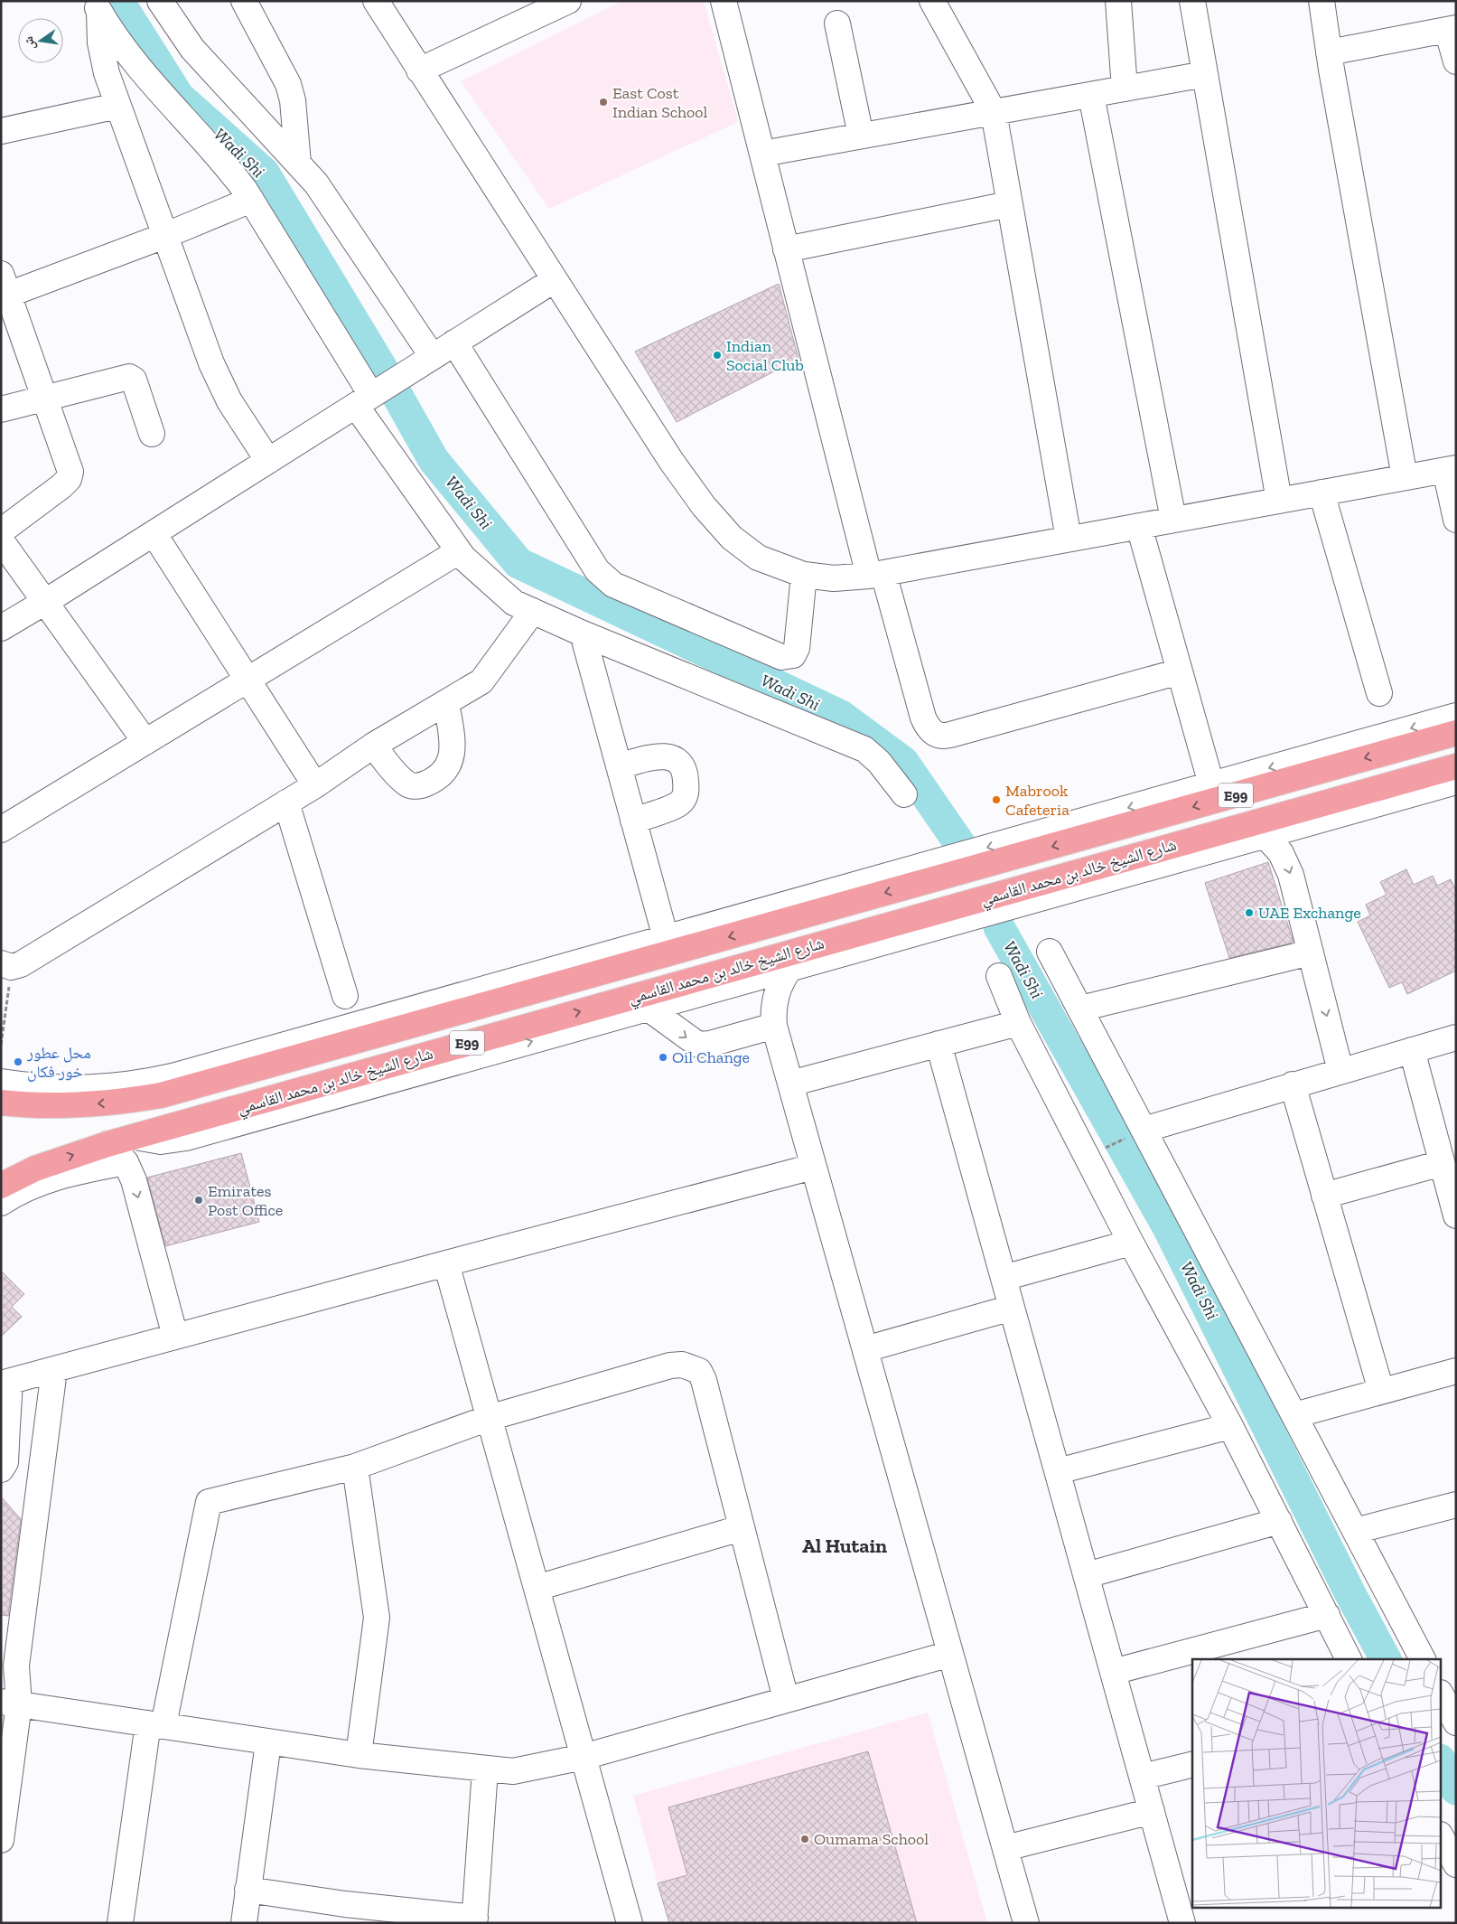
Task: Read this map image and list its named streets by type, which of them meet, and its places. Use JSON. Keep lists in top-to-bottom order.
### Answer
{
  "streets": {
    "highway": ["E99", "شارع الشيخ خالد بن محمد القاسمي"]
  },
  "districts": ["Al Hutain"],
  "water": ["Wadi Shi"],
  "places": [
    "East Cost Indian School",
    "Indian Social Club",
    "Mabrook Cafeteria",
    "UAE Exchange",
    "Oil Change",
    "محل عطور خور فكان",
    "Emirates Post Office",
    "Oumama School"
  ],
  "north": "left"
}
